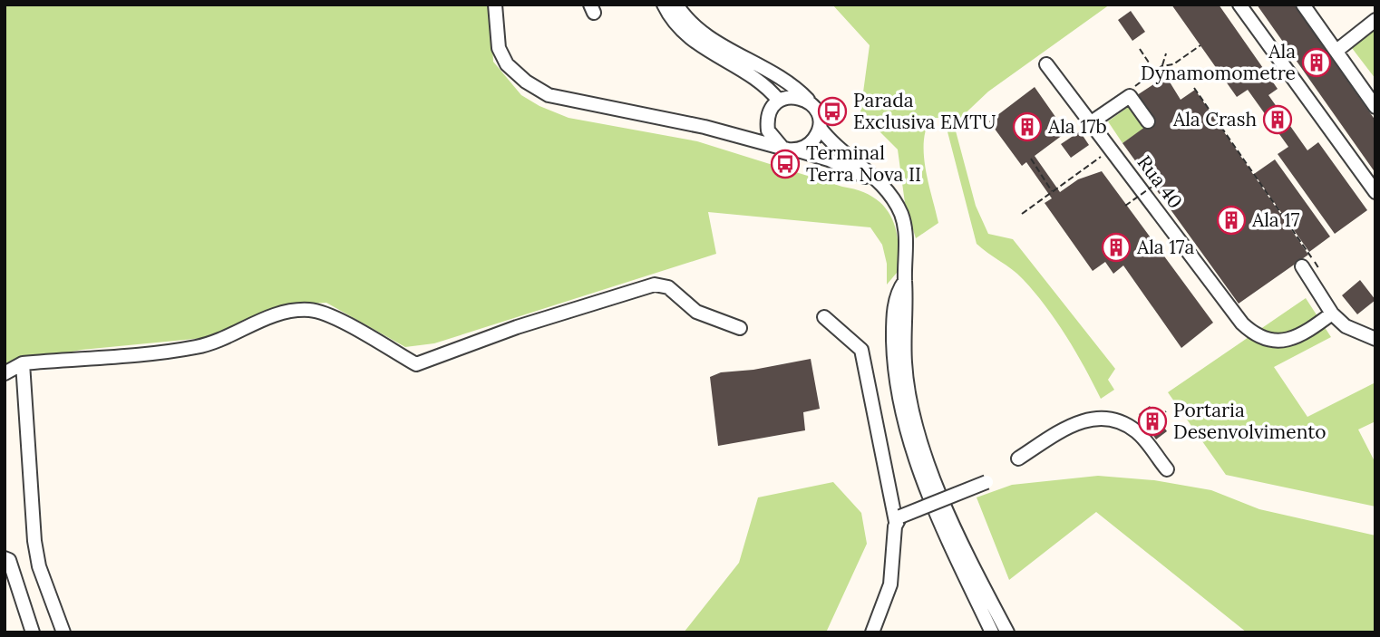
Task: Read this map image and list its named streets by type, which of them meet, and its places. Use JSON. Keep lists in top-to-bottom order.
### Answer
{
  "streets": {
    "street": ["Rua 40"]
  },
  "places": {
    "building": [
      "Ala Dynamomometre",
      "Ala Crash",
      "Ala 17b",
      "Ala 17",
      "Ala 17a",
      "Portaria Desenvolvimento"
    ],
    "bus stop": ["Parada Exclusiva EMTU", "Terminal Terra Nova II"]
  }
}
